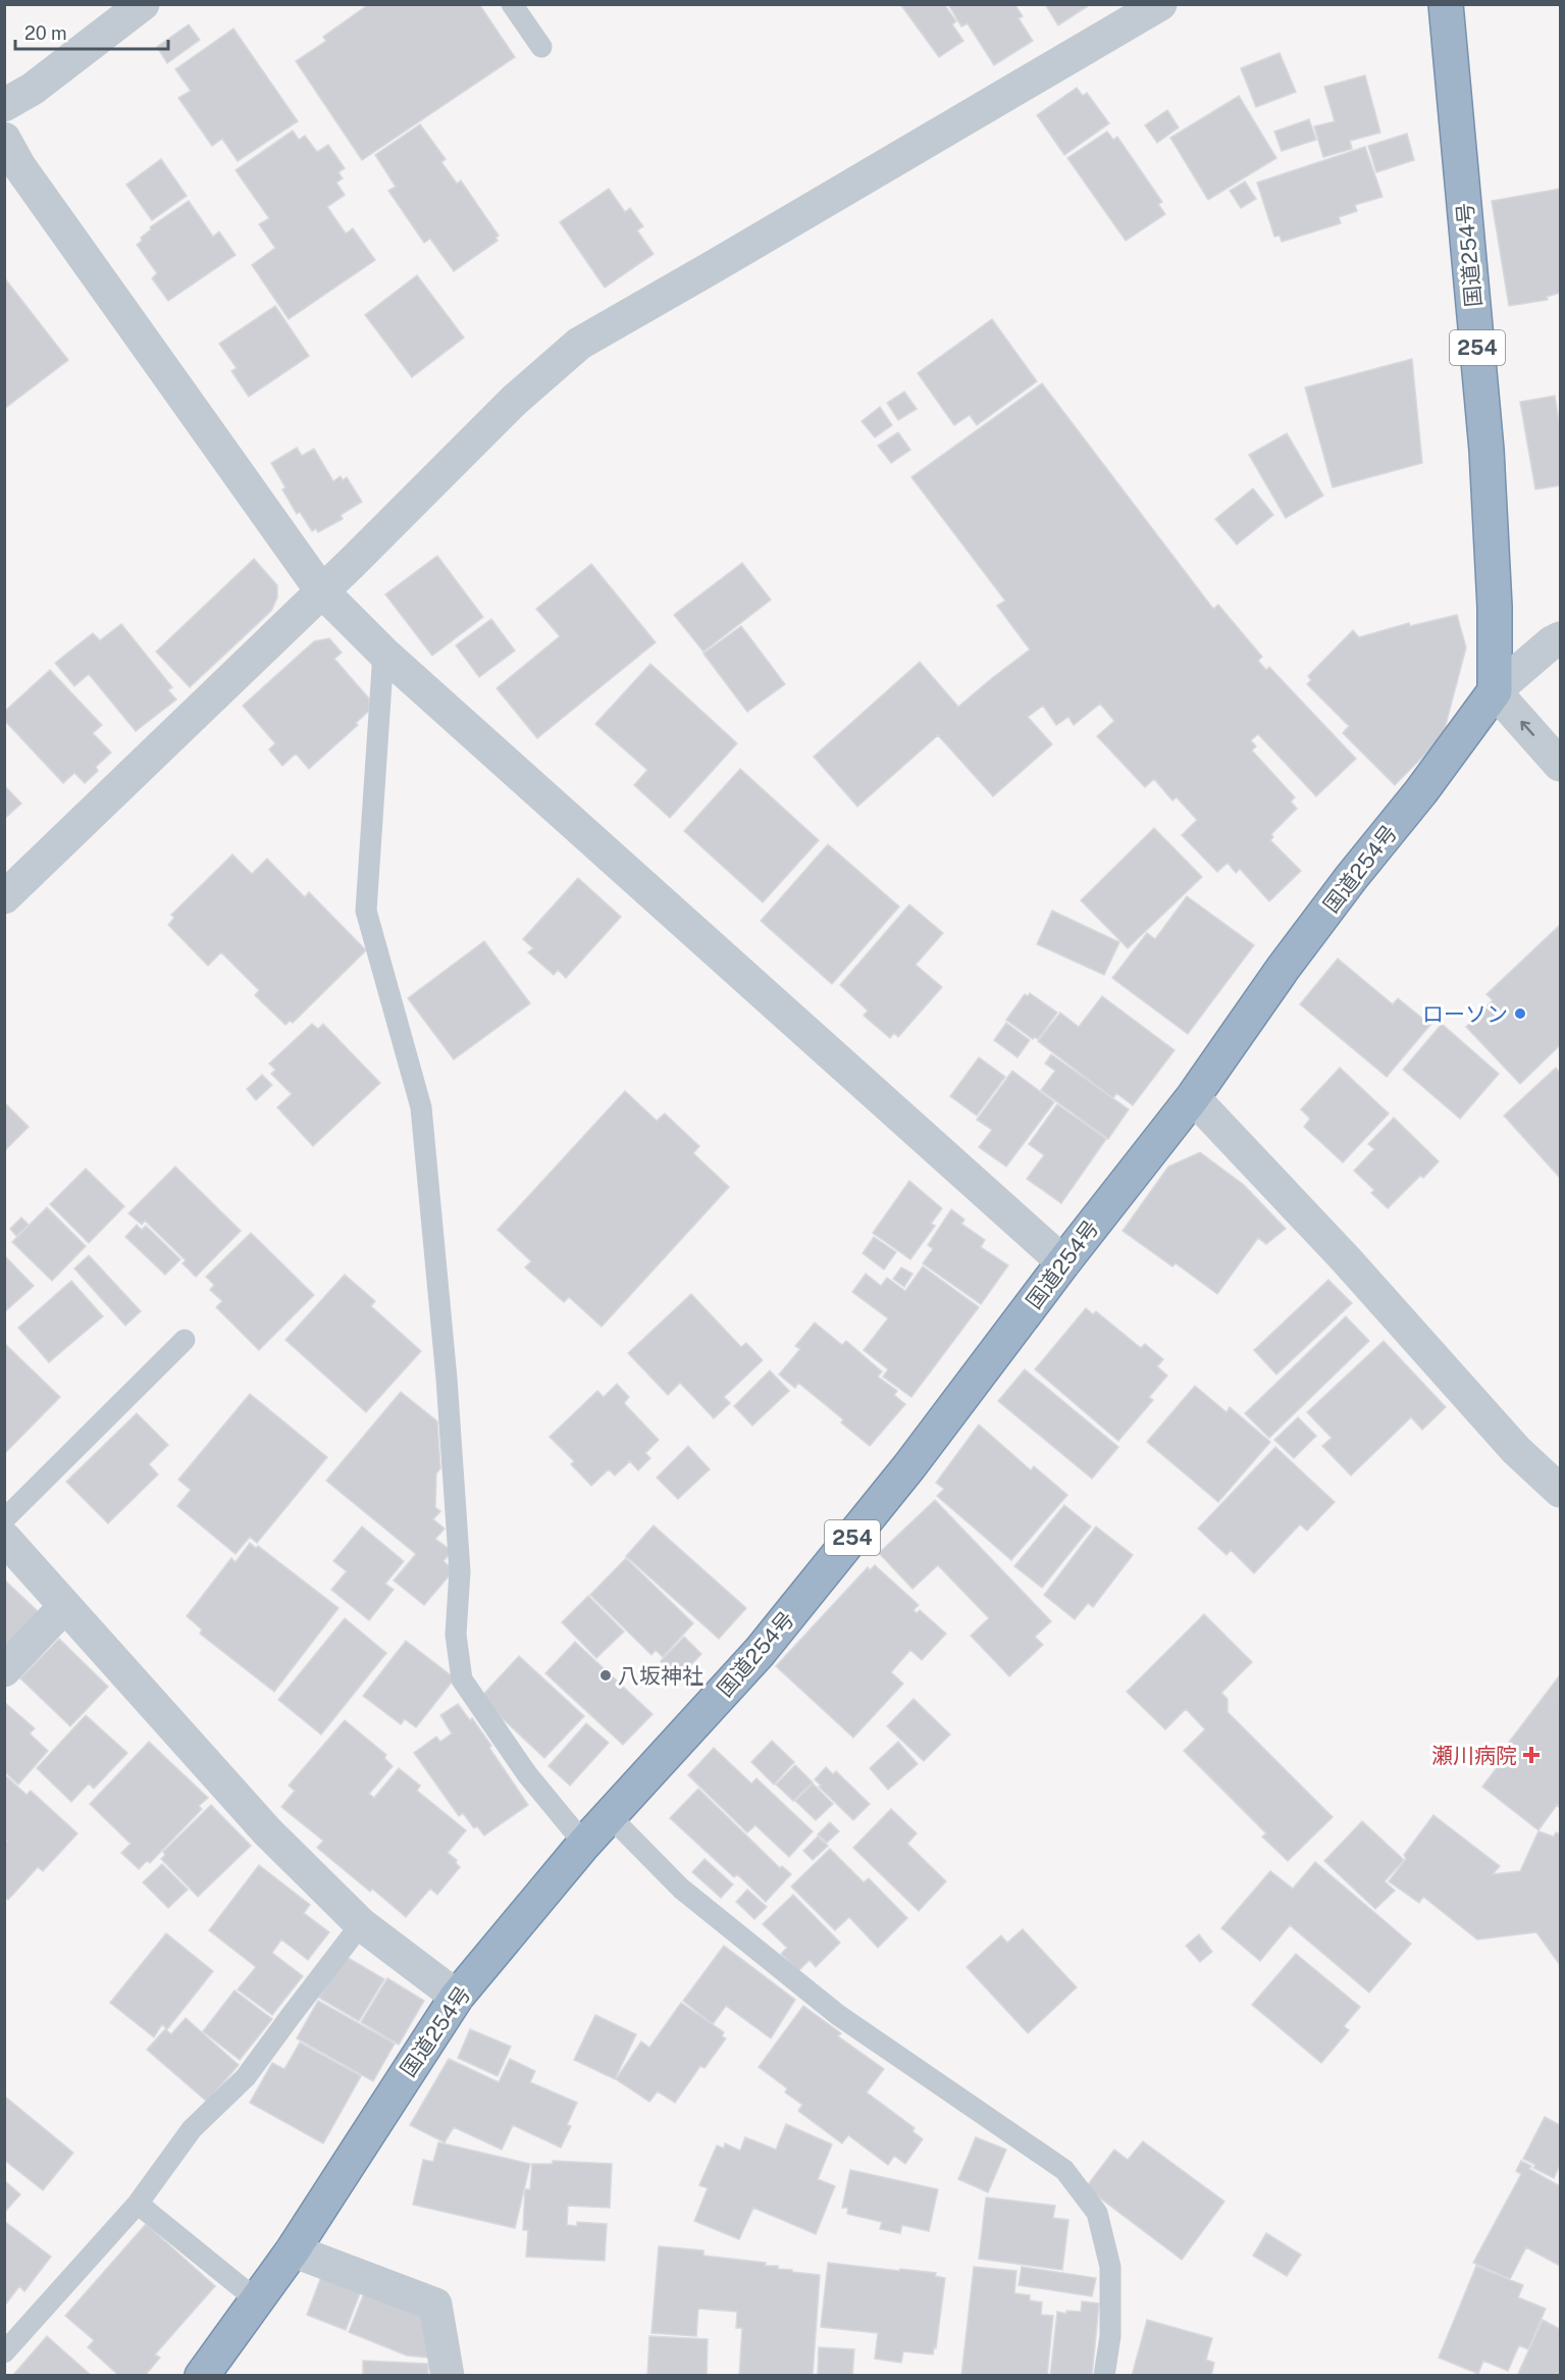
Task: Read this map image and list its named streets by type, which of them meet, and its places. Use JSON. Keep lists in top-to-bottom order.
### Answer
{
  "streets": {
    "highway": ["国道254号", "254"]
  },
  "places": {
    "other": ["ローソン", "八坂神社"],
    "health": ["瀬川病院"]
  },
  "scale_bar": "20 m"
}
